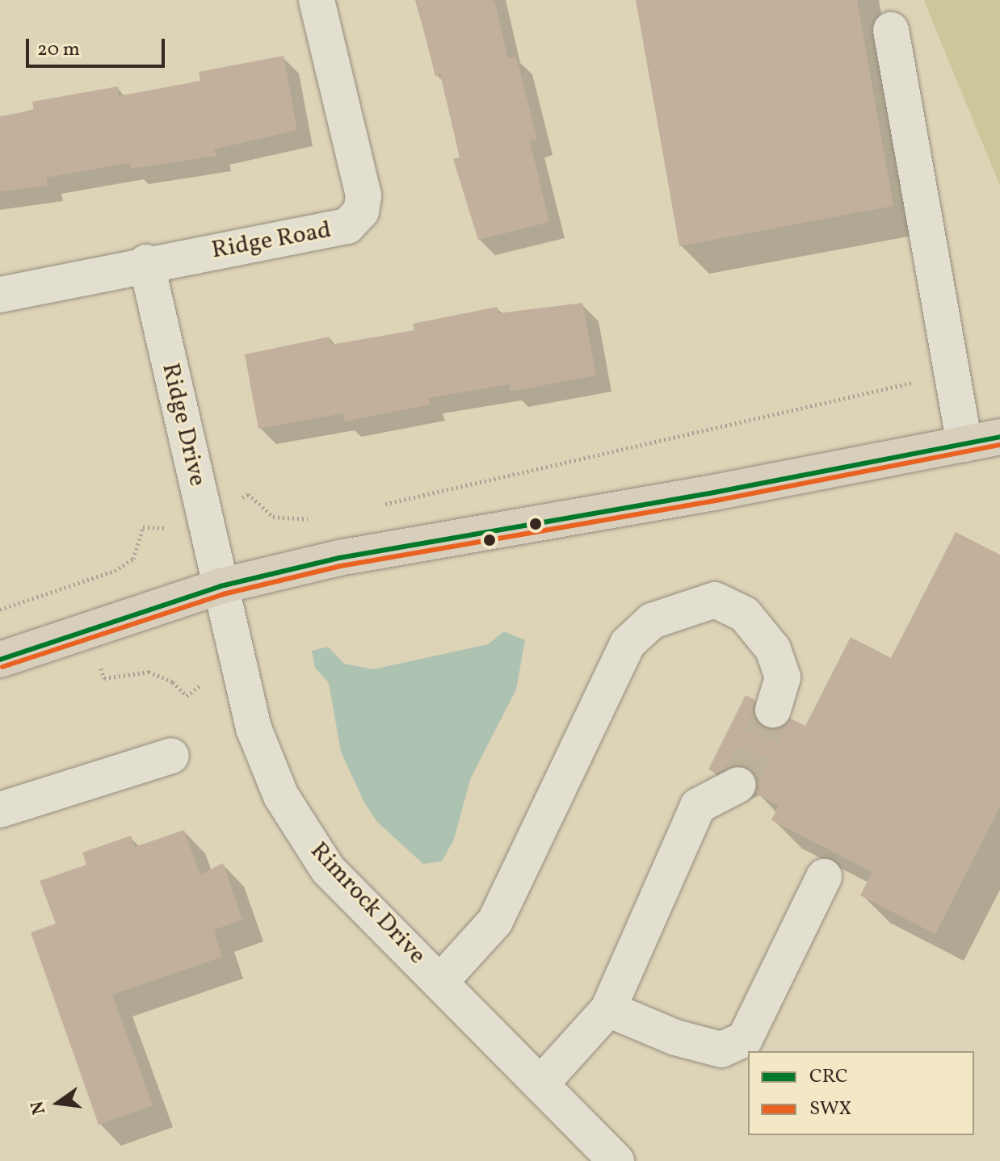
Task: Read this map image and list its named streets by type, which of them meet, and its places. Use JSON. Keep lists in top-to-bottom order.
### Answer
{
  "streets": {
    "street": ["Ridge Road", "Ridge Drive", "Rimrock Drive"]
  },
  "crossings": [
    ["Ridge Road", "Ridge Drive"],
    ["Ridge Drive", "Rimrock Drive"]
  ],
  "lines": ["transit line CRC", "transit line SWX"],
  "legend": ["CRC", "SWX"],
  "scale_bar": "20 m",
  "north": "left"
}
